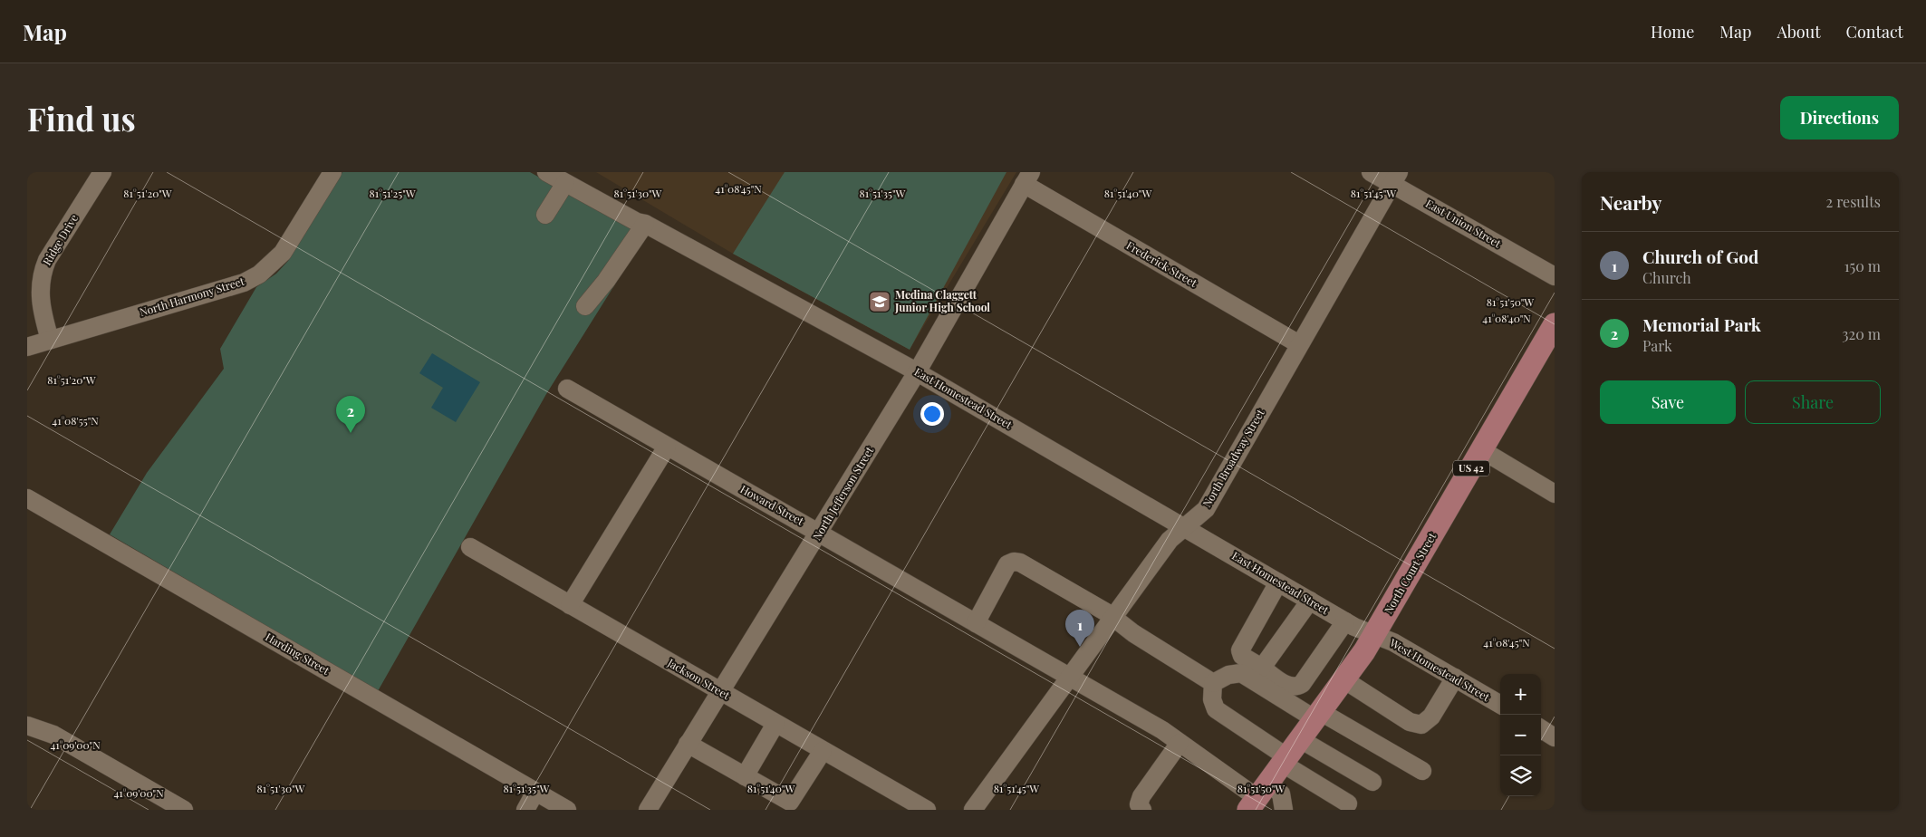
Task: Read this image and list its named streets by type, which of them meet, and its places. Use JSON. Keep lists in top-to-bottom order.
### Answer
{
  "streets": {
    "main road": ["US 42", "North Court Street"],
    "street": [
      "East Union Street",
      "Ridge Drive",
      "Frederick Street",
      "North Harmony Street",
      "East Homestead Street",
      "North Broadway Street",
      "North Jefferson Street",
      "Howard Street",
      "Harding Street",
      "West Homestead Street",
      "Jackson Street"
    ]
  },
  "crossings": [
    ["East Union Street", "North Broadway Street"],
    ["Ridge Drive", "North Harmony Street"],
    ["Frederick Street", "North Broadway Street"],
    ["Frederick Street", "North Jefferson Street"],
    ["East Homestead Street", "North Broadway Street"],
    ["East Homestead Street", "North Jefferson Street"],
    ["East Homestead Street", "North Court Street"],
    ["East Homestead Street", "West Homestead Street"],
    ["North Broadway Street", "Howard Street"],
    ["North Jefferson Street", "Howard Street"],
    ["North Jefferson Street", "Jackson Street"],
    ["Howard Street", "North Court Street"],
    ["North Court Street", "West Homestead Street"]
  ],
  "places": {
    "school or university": ["Medina Claggett Junior High School"]
  },
  "page": {
    "header": "Map",
    "nav": [
      "Home",
      "Map",
      "About",
      "Contact"
    ],
    "buttons": [
      "Directions",
      ["Save", "Share"]
    ],
    "title": "Find us",
    "heading": ["Nearby", "2 results"],
    "list": [
      {
        "mark": "1",
        "name": "Church of God",
        "note": "Church",
        "value": "150 m"
      },
      {
        "mark": "2",
        "name": "Memorial Park",
        "note": "Park",
        "value": "320 m"
      }
    ],
    "pins": ["2", "1"],
    "map_buttons": ["+", "−"]
  },
  "coordinates": [
    "41°08'45\"N",
    "81°51'20\"W",
    "81°51'25\"W",
    "81°51'30\"W",
    "81°51'35\"W",
    "81°51'40\"W",
    "81°51'45\"W",
    "81°51'50\"W",
    "41°08'40\"N",
    "41°08'55\"N",
    "41°09'00\"N"
  ]
}
